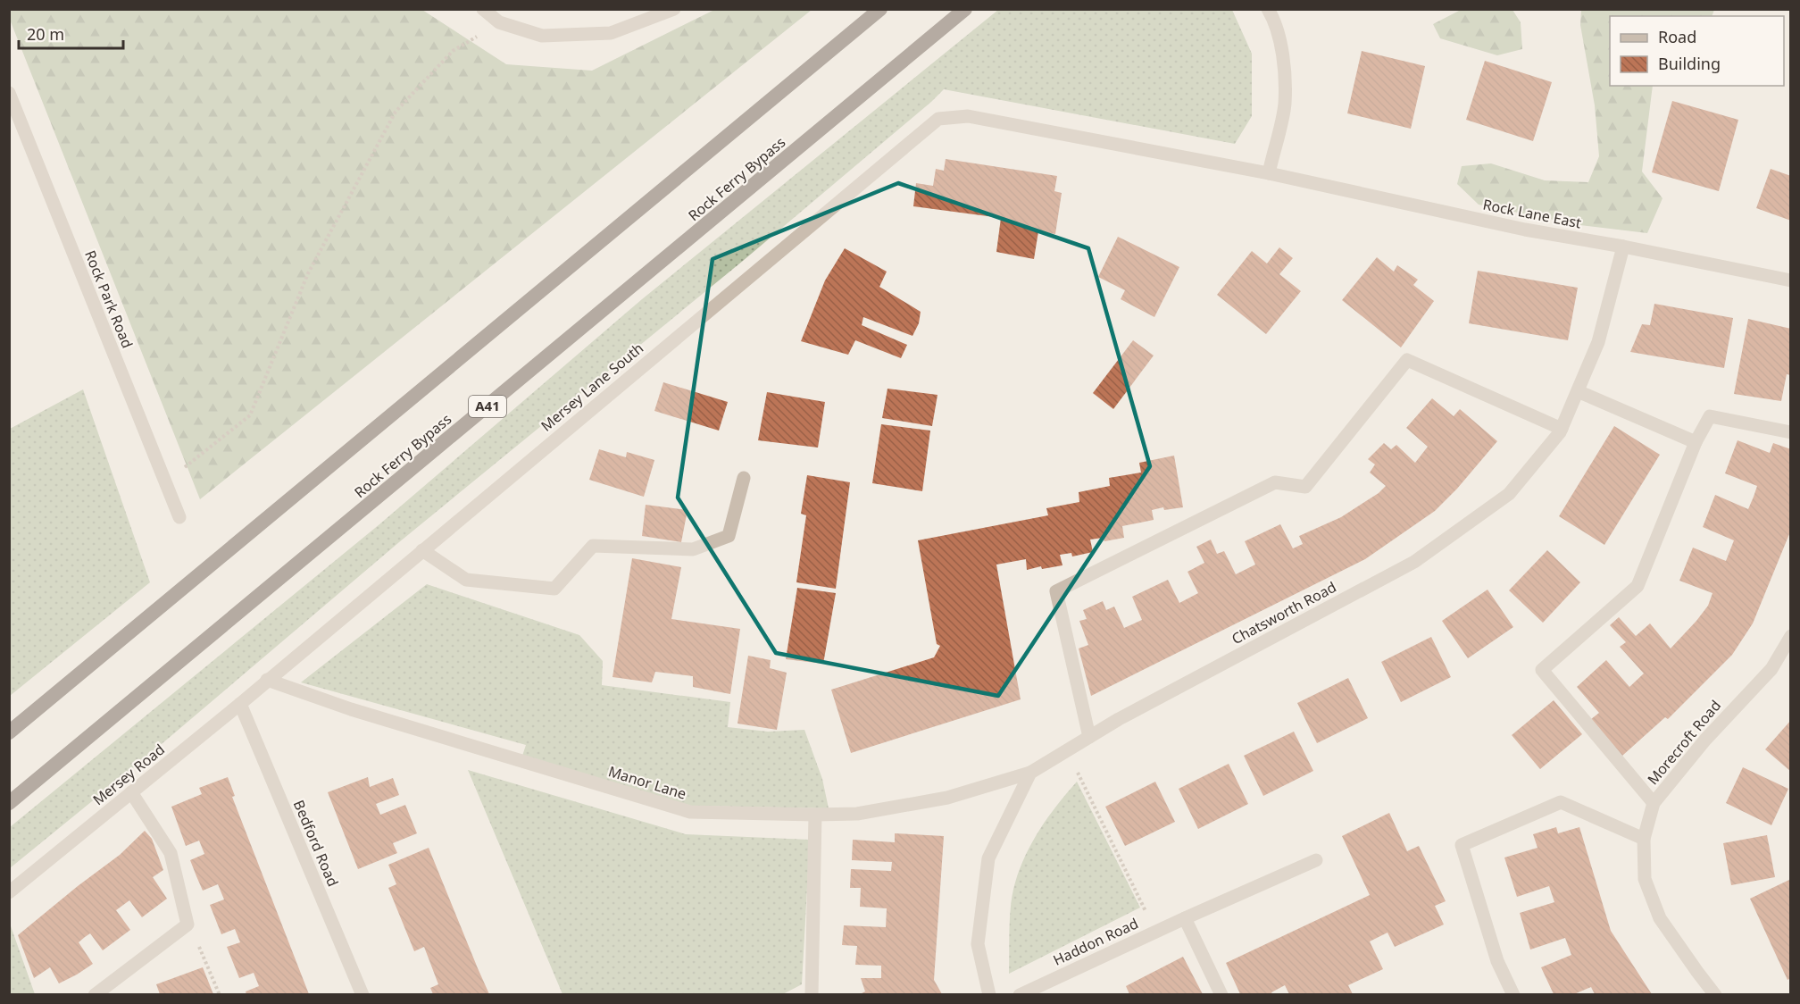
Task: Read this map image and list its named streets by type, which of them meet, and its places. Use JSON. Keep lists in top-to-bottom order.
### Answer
{
  "streets": {
    "highway": ["Rock Ferry Bypass", "A41"],
    "street": [
      "Rock Lane East",
      "Rock Park Road",
      "Mersey Lane South",
      "Chatsworth Road",
      "Morecroft Road",
      "Mersey Road",
      "Manor Lane",
      "Bedford Road",
      "Haddon Road"
    ]
  },
  "crossings": [
    ["Rock Lane East", "Mersey Lane South"],
    ["Rock Lane East", "Chatsworth Road"],
    ["Mersey Lane South", "Mersey Road"],
    ["Mersey Lane South", "Manor Lane"],
    ["Chatsworth Road", "Manor Lane"],
    ["Mersey Road", "Manor Lane"],
    ["Mersey Road", "Bedford Road"]
  ],
  "legend": ["Road", "Building"],
  "scale_bar": "20 m"
}
